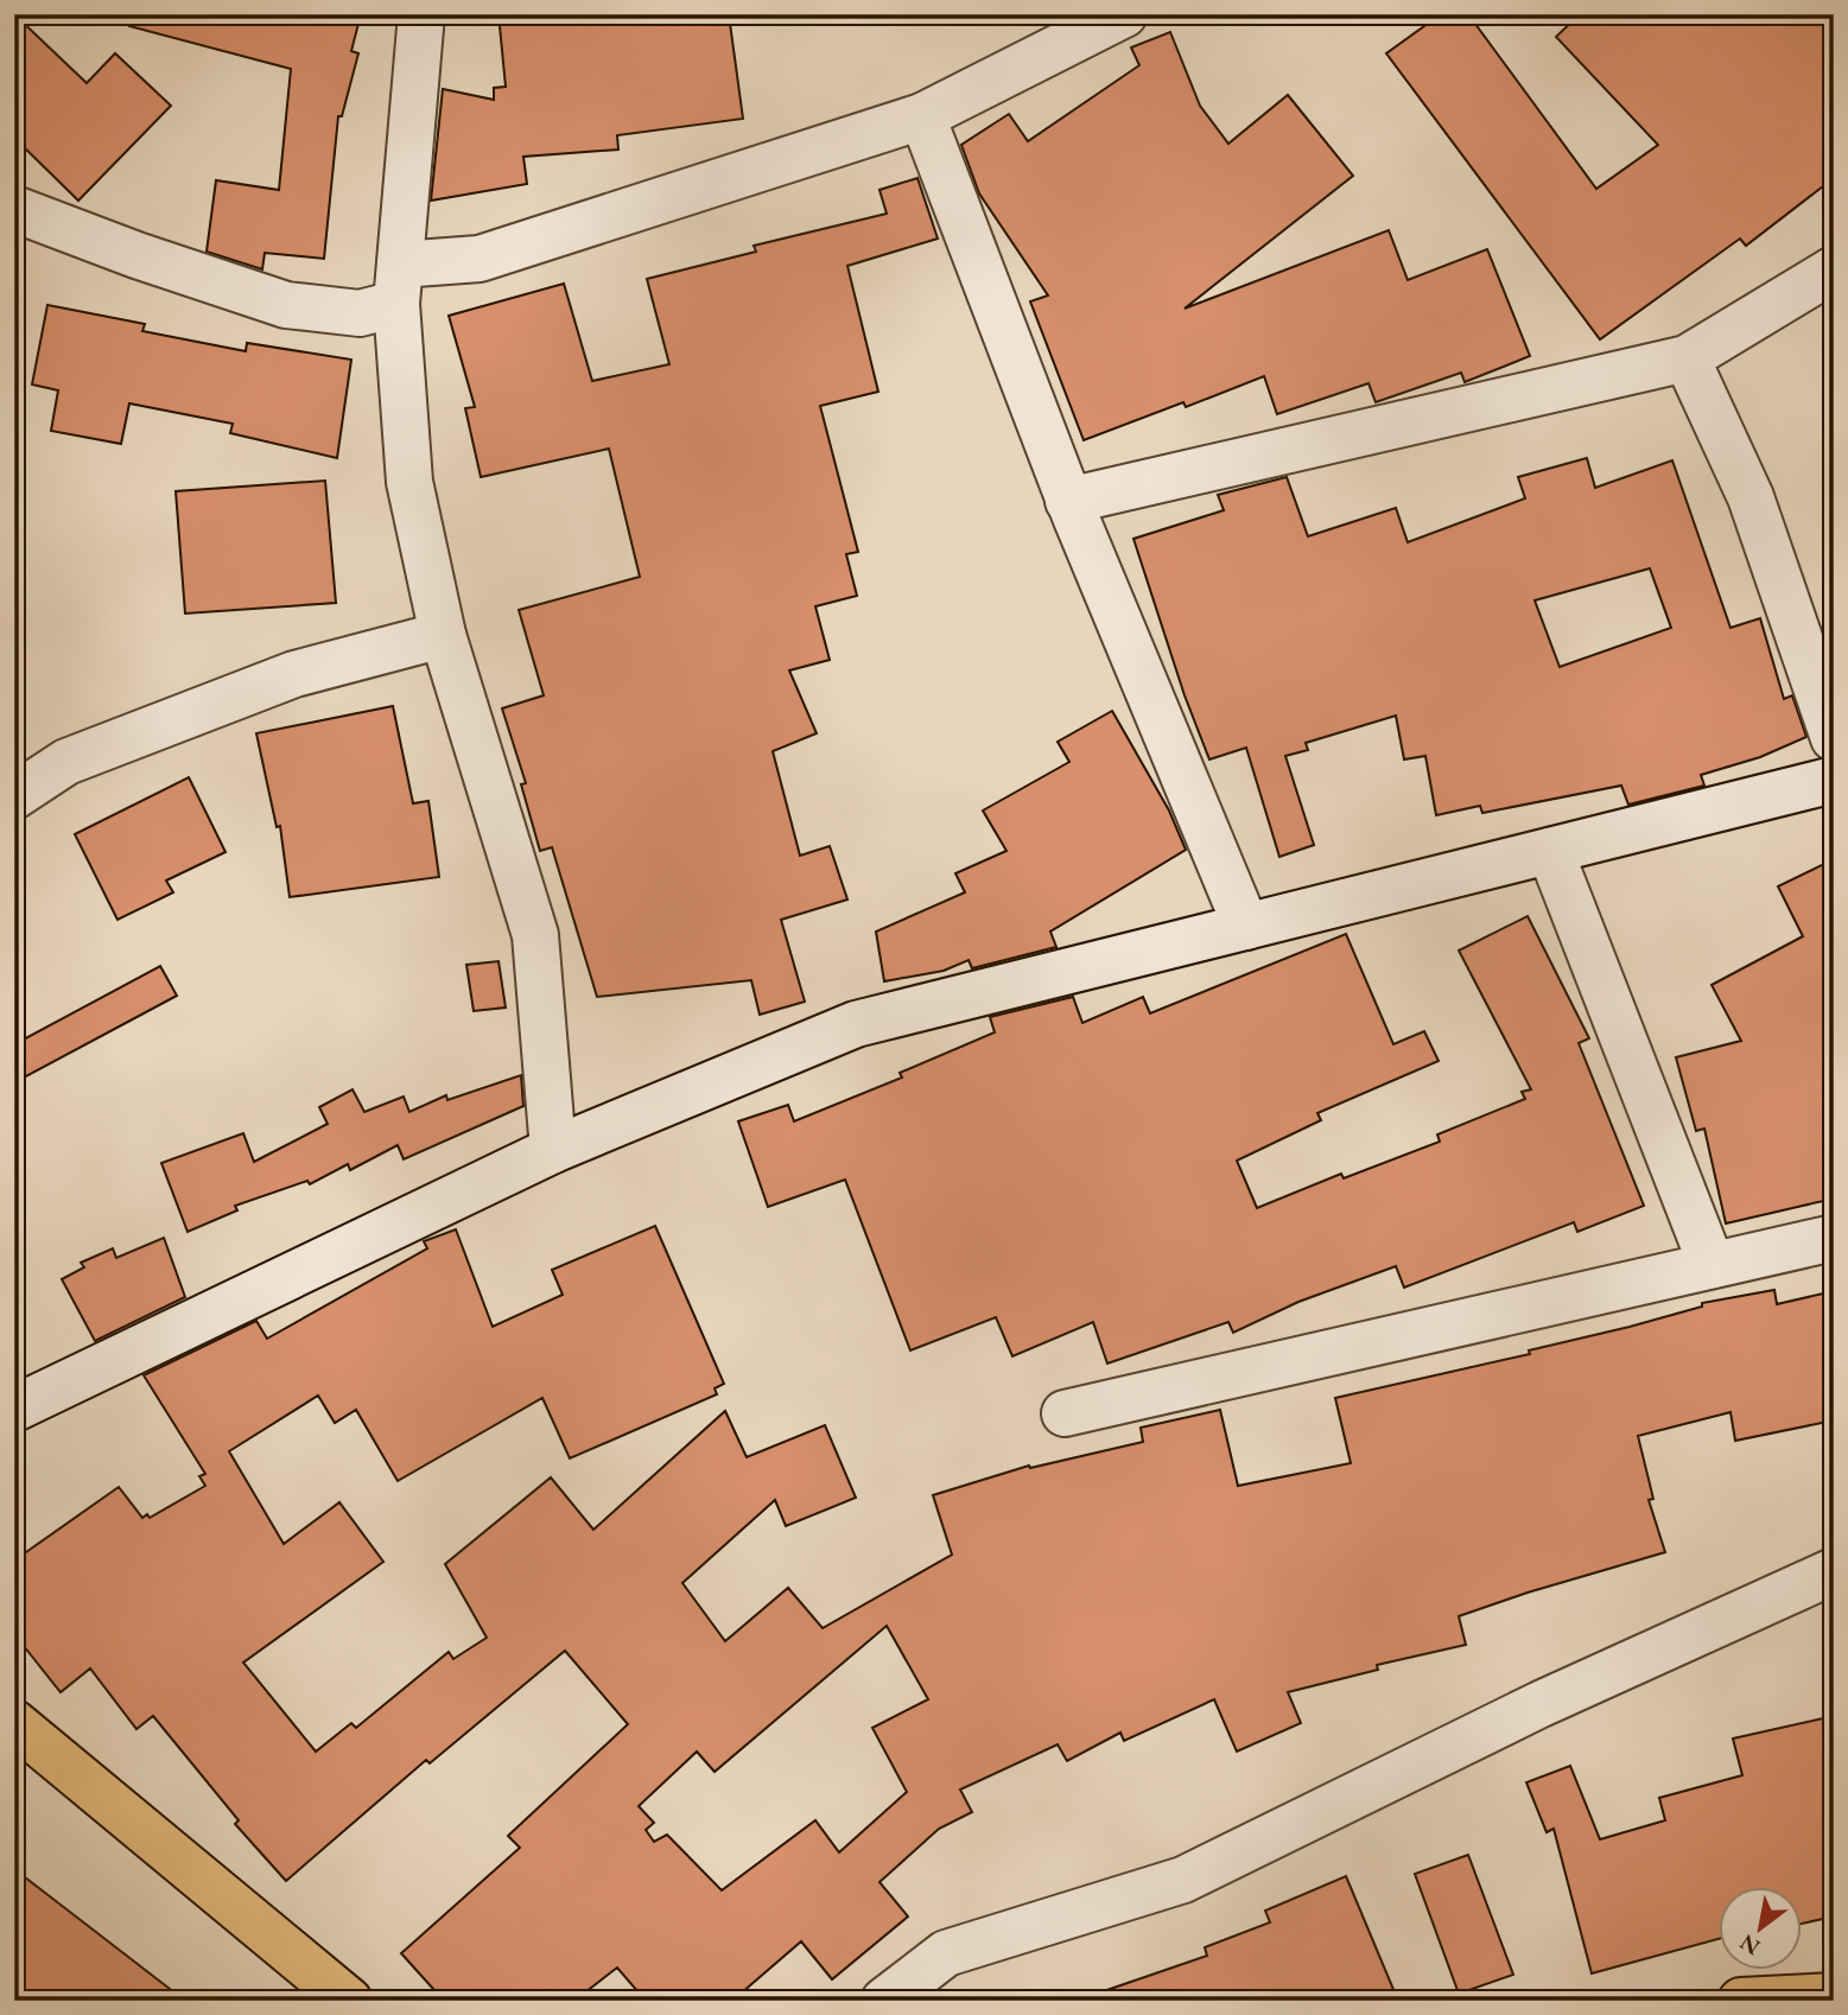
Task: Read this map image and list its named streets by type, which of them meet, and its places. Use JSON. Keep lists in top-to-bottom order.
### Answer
{
  "north": "bottom left"
}
